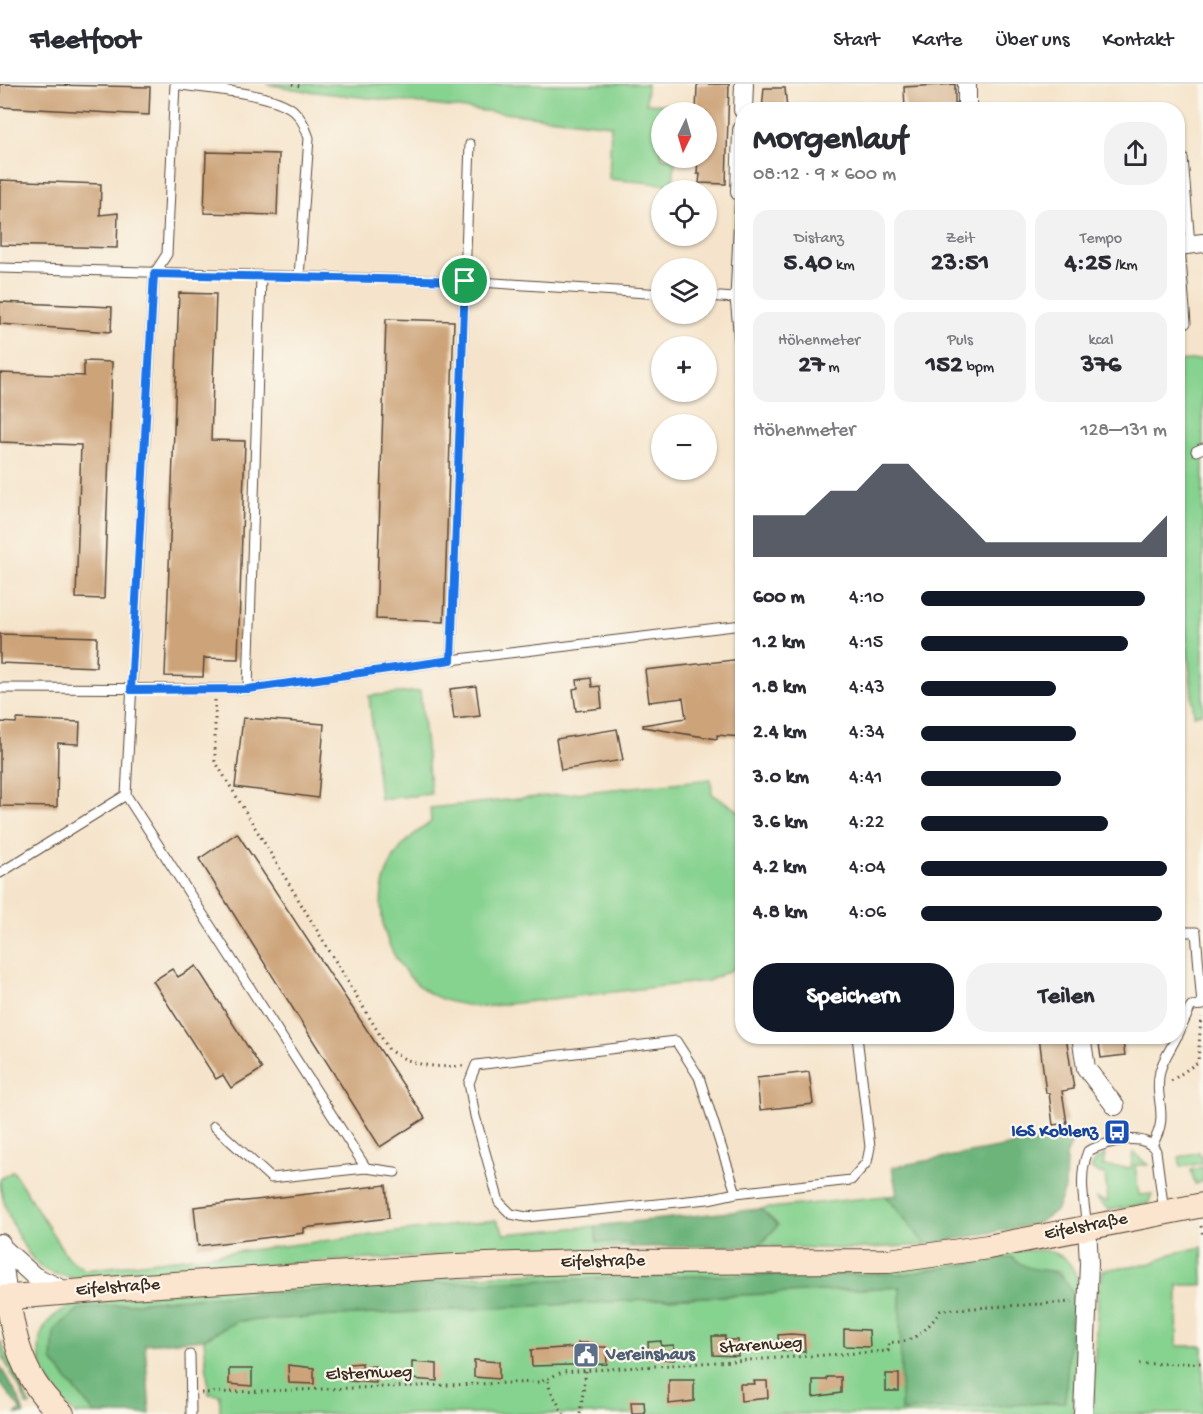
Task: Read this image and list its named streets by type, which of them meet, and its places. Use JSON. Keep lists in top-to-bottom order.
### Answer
{
  "streets": {
    "street": ["Eifelstraße"],
    "path": ["Starenweg", "Elsternweg"]
  },
  "crossings": [
    ["Starenweg", "Elsternweg"]
  ],
  "places": {
    "bus stop": ["IGS Koblenz"],
    "public building": ["Vereinshaus"]
  },
  "north": "bottom",
  "page": {
    "header": "Fleetfoot",
    "nav": [
      "Start",
      "Karte",
      "Über uns",
      "Kontakt"
    ],
    "map_buttons": ["+", "−"],
    "heading": ["Morgenlauf", "08:12 · 9 × 600 m"],
    "stats": [
      ["Distanz", "5.40 km"],
      ["Zeit", "23:51"],
      ["Tempo", "4:25 /km"],
      ["Höhenmeter", "27 m"],
      ["Puls", "152 bpm"],
      ["kcal", "376"]
    ],
    "chart": ["Höhenmeter", "128–131 m"],
    "list": [
      {
        "name": "600 m",
        "note": "4:10"
      },
      {
        "name": "1.2 km",
        "note": "4:15"
      },
      {
        "name": "1.8 km",
        "note": "4:43"
      },
      {
        "name": "2.4 km",
        "note": "4:34"
      },
      {
        "name": "3.0 km",
        "note": "4:41"
      },
      {
        "name": "3.6 km",
        "note": "4:22"
      },
      {
        "name": "4.2 km",
        "note": "4:04"
      },
      {
        "name": "4.8 km",
        "note": "4:06"
      }
    ],
    "buttons": ["Speichern", "Teilen"]
  }
}
